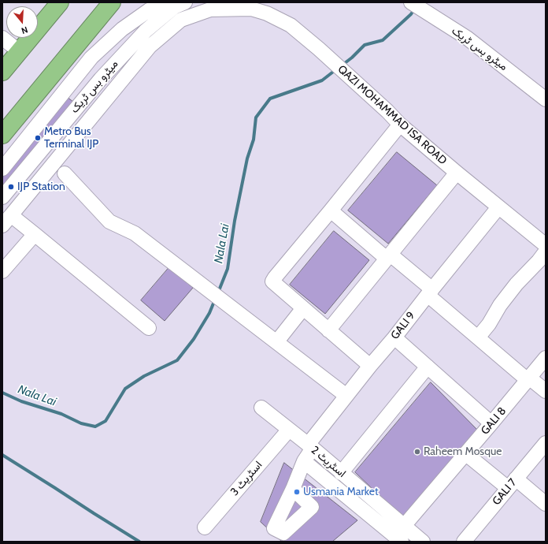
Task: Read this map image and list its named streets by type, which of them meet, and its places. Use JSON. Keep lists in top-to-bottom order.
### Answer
{
  "streets": {
    "street": [
      "میٹرو بس ٹریک",
      "QAZI MOHAMMAD ISA ROAD",
      "GALI 9",
      "GALI 8",
      "اسٹریٹ 2",
      "اسٹریٹ 3",
      "GALI 7"
    ]
  },
  "crossings": [
    ["QAZI MOHAMMAD ISA ROAD", "GALI 9"],
    ["GALI 9", "اسٹریٹ 2"],
    ["GALI 8", "اسٹریٹ 2"],
    ["اسٹریٹ 2", "اسٹریٹ 3"]
  ],
  "water": ["Nala Lai"],
  "places": [
    "Metro Bus Terminal IJP",
    "IJP Station",
    "Raheem Mosque",
    "Usmania Market"
  ],
  "north": "bottom"
}
